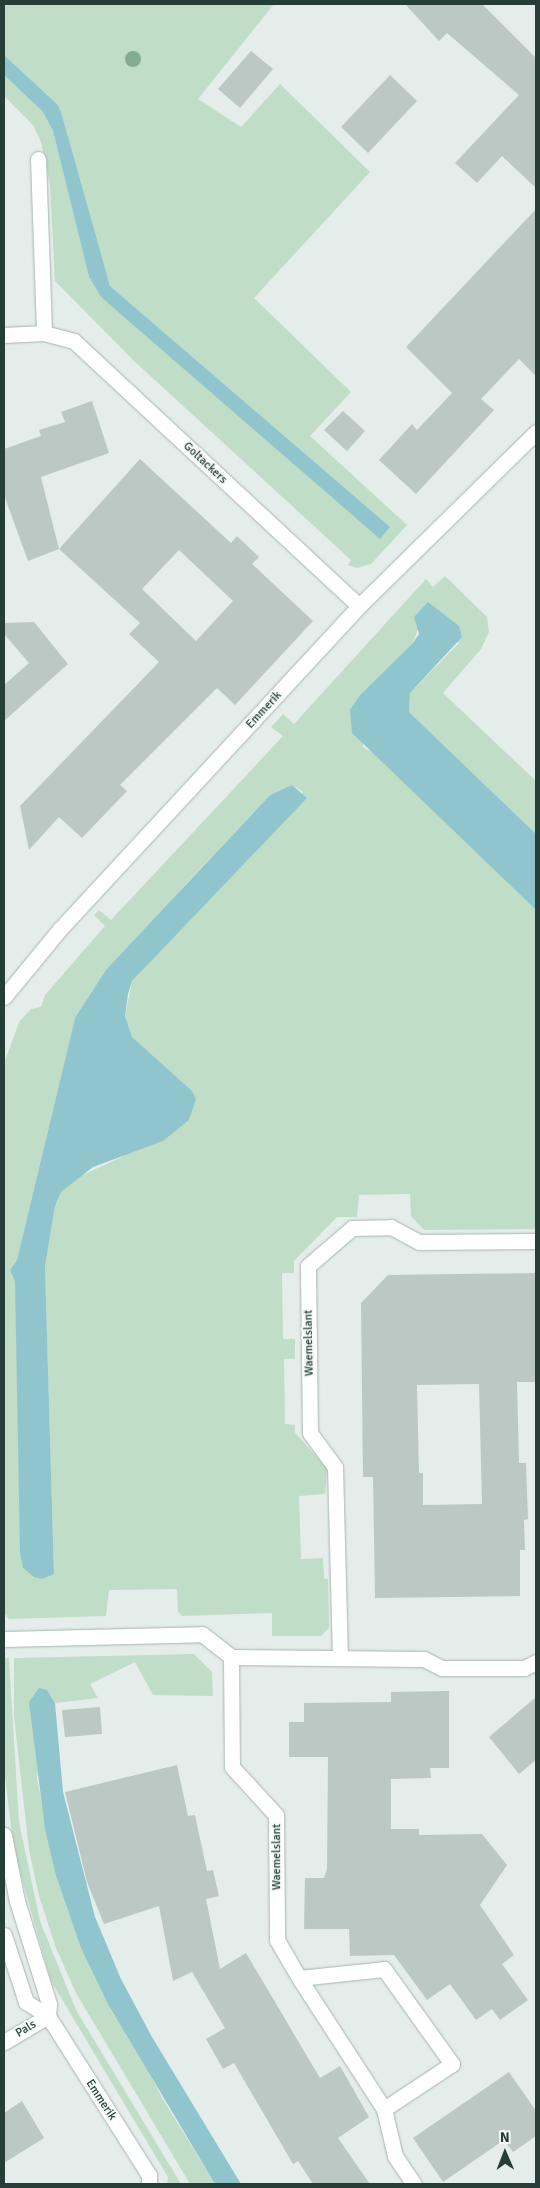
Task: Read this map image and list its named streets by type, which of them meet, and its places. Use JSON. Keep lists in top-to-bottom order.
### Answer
{
  "streets": {
    "street": [
      "Goltackers",
      "Emmerik",
      "Waemelslant",
      "Pals"
    ]
  },
  "crossings": [
    ["Goltackers", "Emmerik"],
    ["Emmerik", "Pals"]
  ],
  "north": "top"
}
